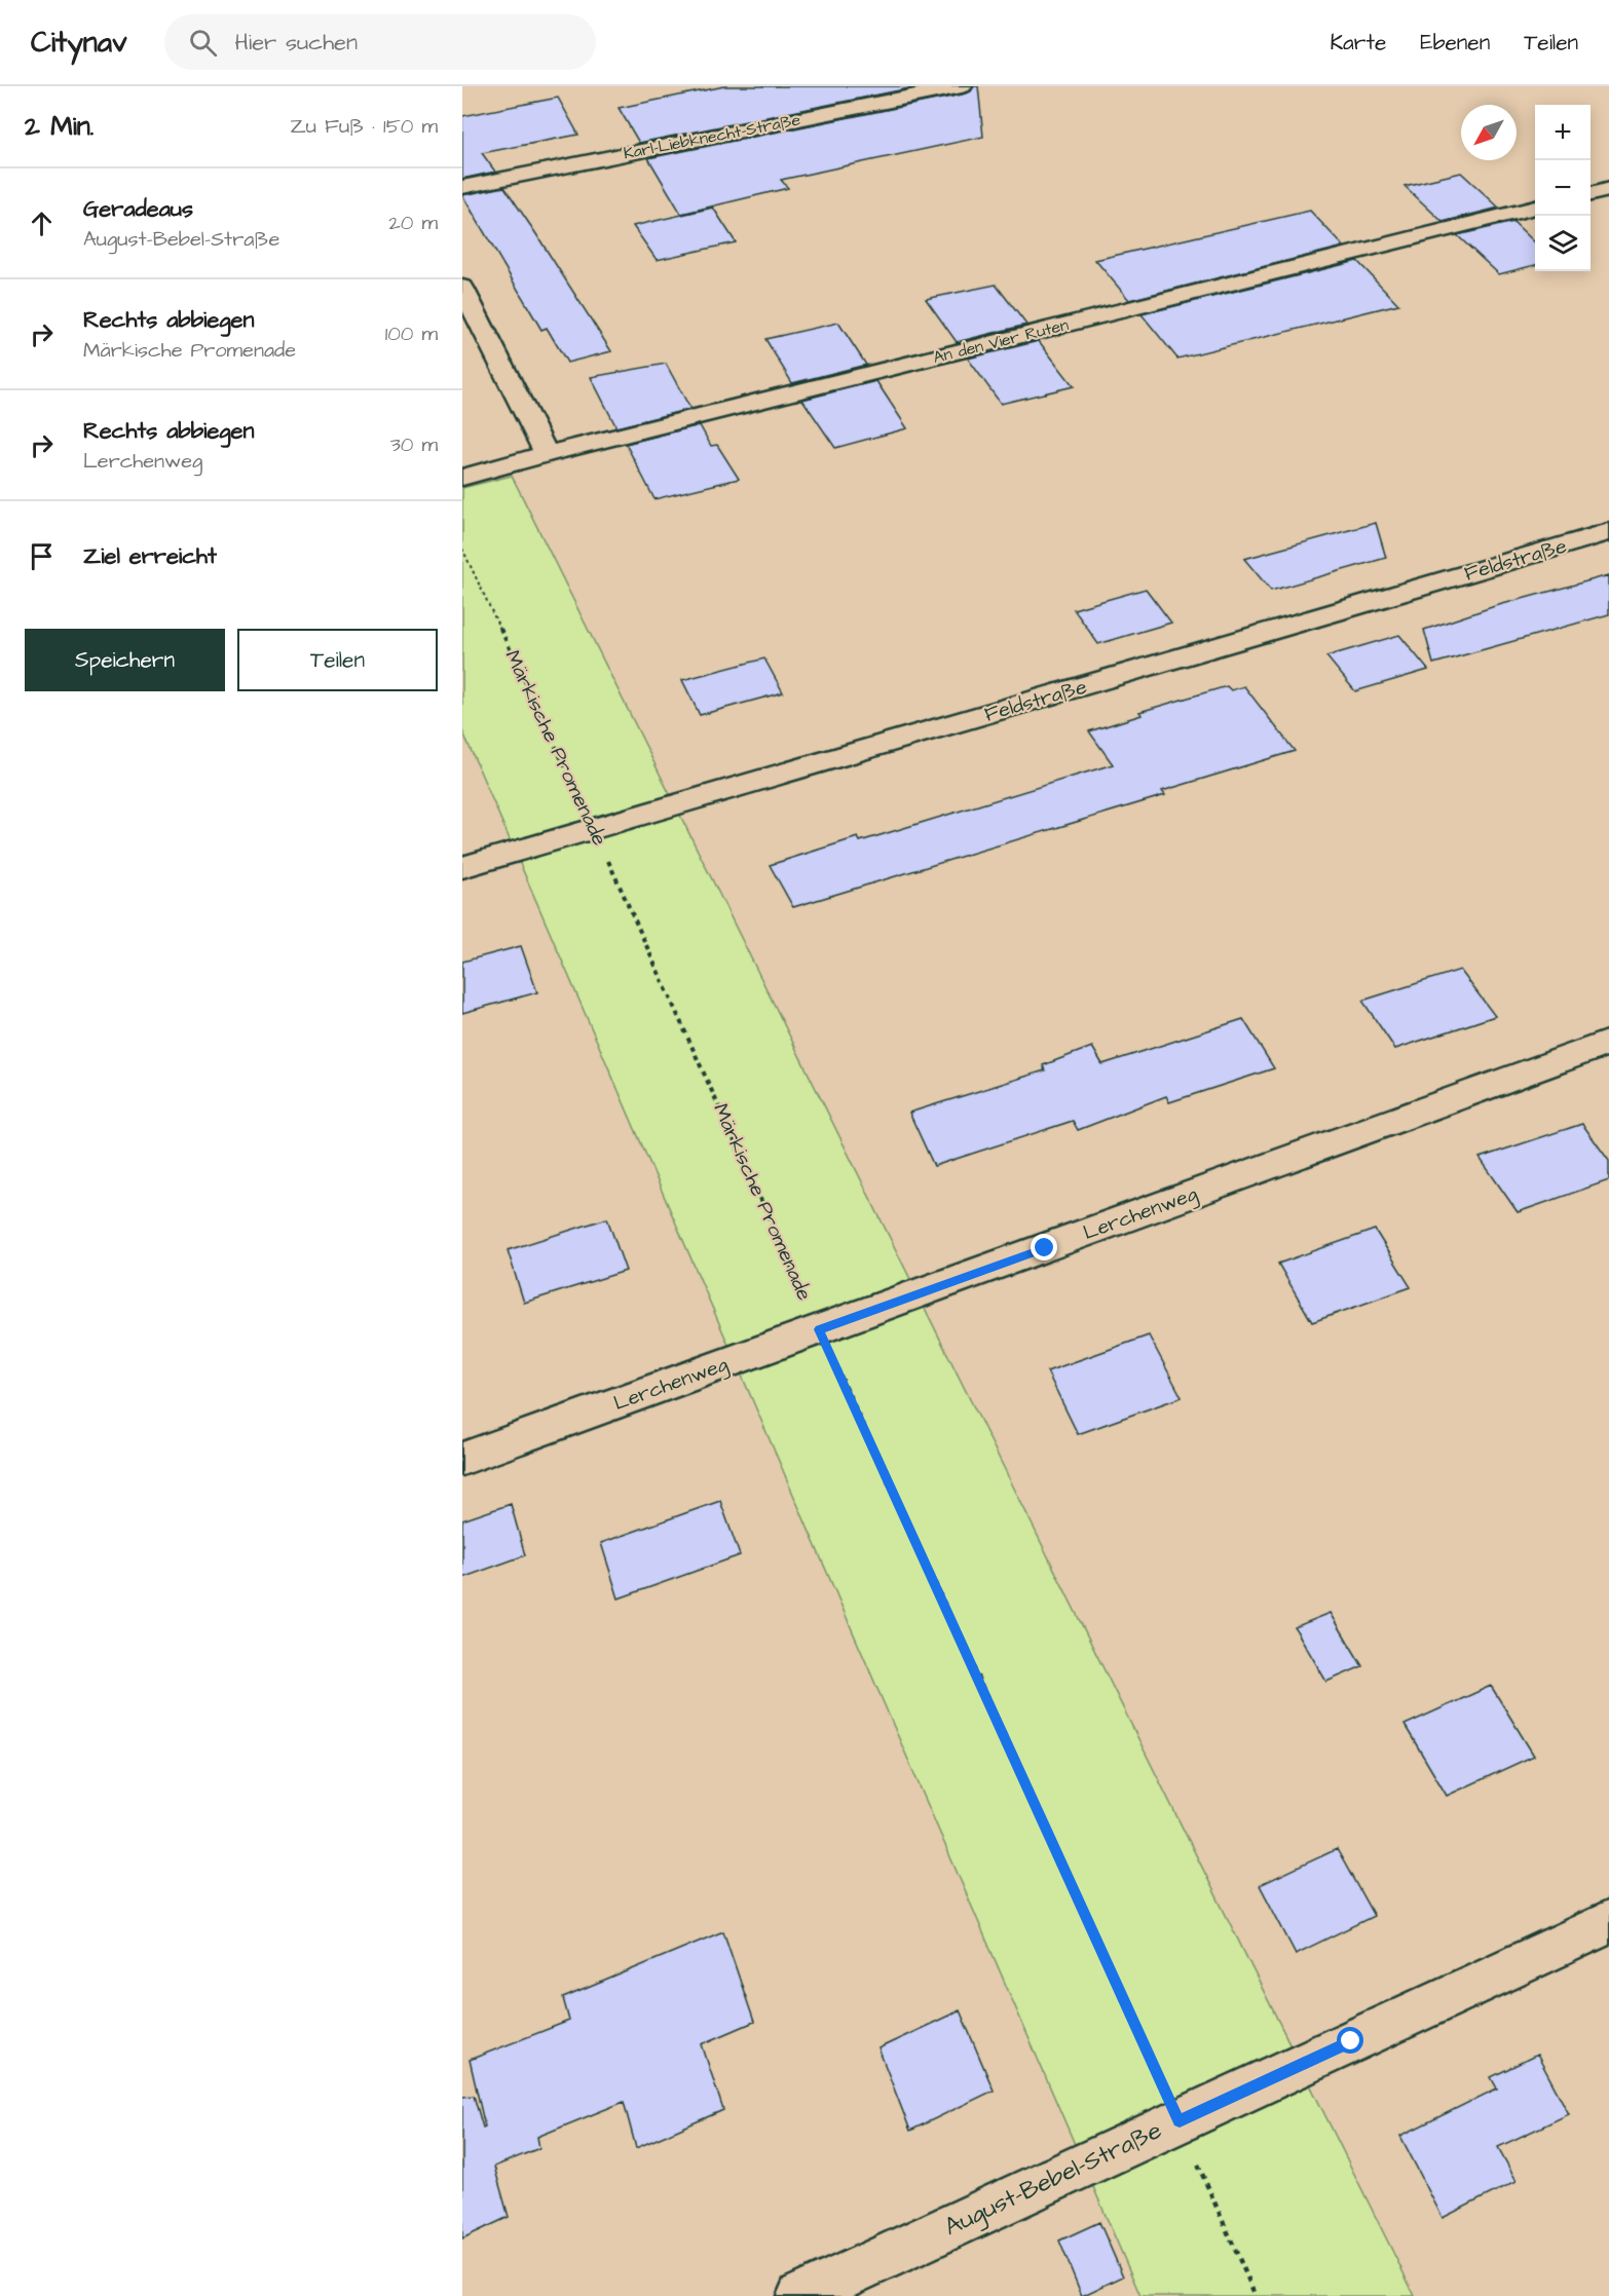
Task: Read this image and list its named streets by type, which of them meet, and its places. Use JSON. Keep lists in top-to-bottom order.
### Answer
{
  "streets": {
    "street": [
      "Karl-Liebknecht-Straße",
      "An den Vier Ruten",
      "Feldstraße",
      "Lerchenweg",
      "August-Bebel-Straße"
    ],
    "path": ["Märkische Promenade"]
  },
  "crossings": [
    ["Feldstraße", "Märkische Promenade"],
    ["Märkische Promenade", "Lerchenweg"],
    ["Märkische Promenade", "August-Bebel-Straße"]
  ],
  "north": "bottom left",
  "page": {
    "header": "Citynav",
    "search": "Hier suchen",
    "nav": ["Karte", "Ebenen", "Teilen"],
    "heading": ["2 Min.", "Zu Fuß · 150 m"],
    "map_buttons": ["+", "−"],
    "list": [
      ["Geradeaus", "August-Bebel-Straße", "20 m"],
      ["Rechts abbiegen", "Märkische Promenade", "100 m"],
      ["Rechts abbiegen", "Lerchenweg", "30 m"],
      "Ziel erreicht"
    ],
    "buttons": ["Speichern", "Teilen"]
  }
}
